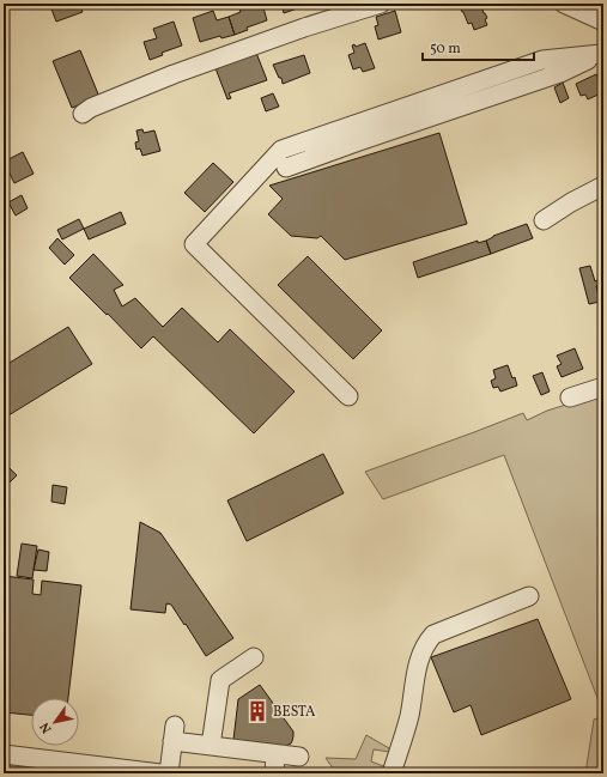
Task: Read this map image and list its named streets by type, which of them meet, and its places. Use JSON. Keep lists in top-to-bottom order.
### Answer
{
  "places": {
    "building": ["BESTA"]
  },
  "scale_bar": "50 m",
  "north": "bottom left"
}
